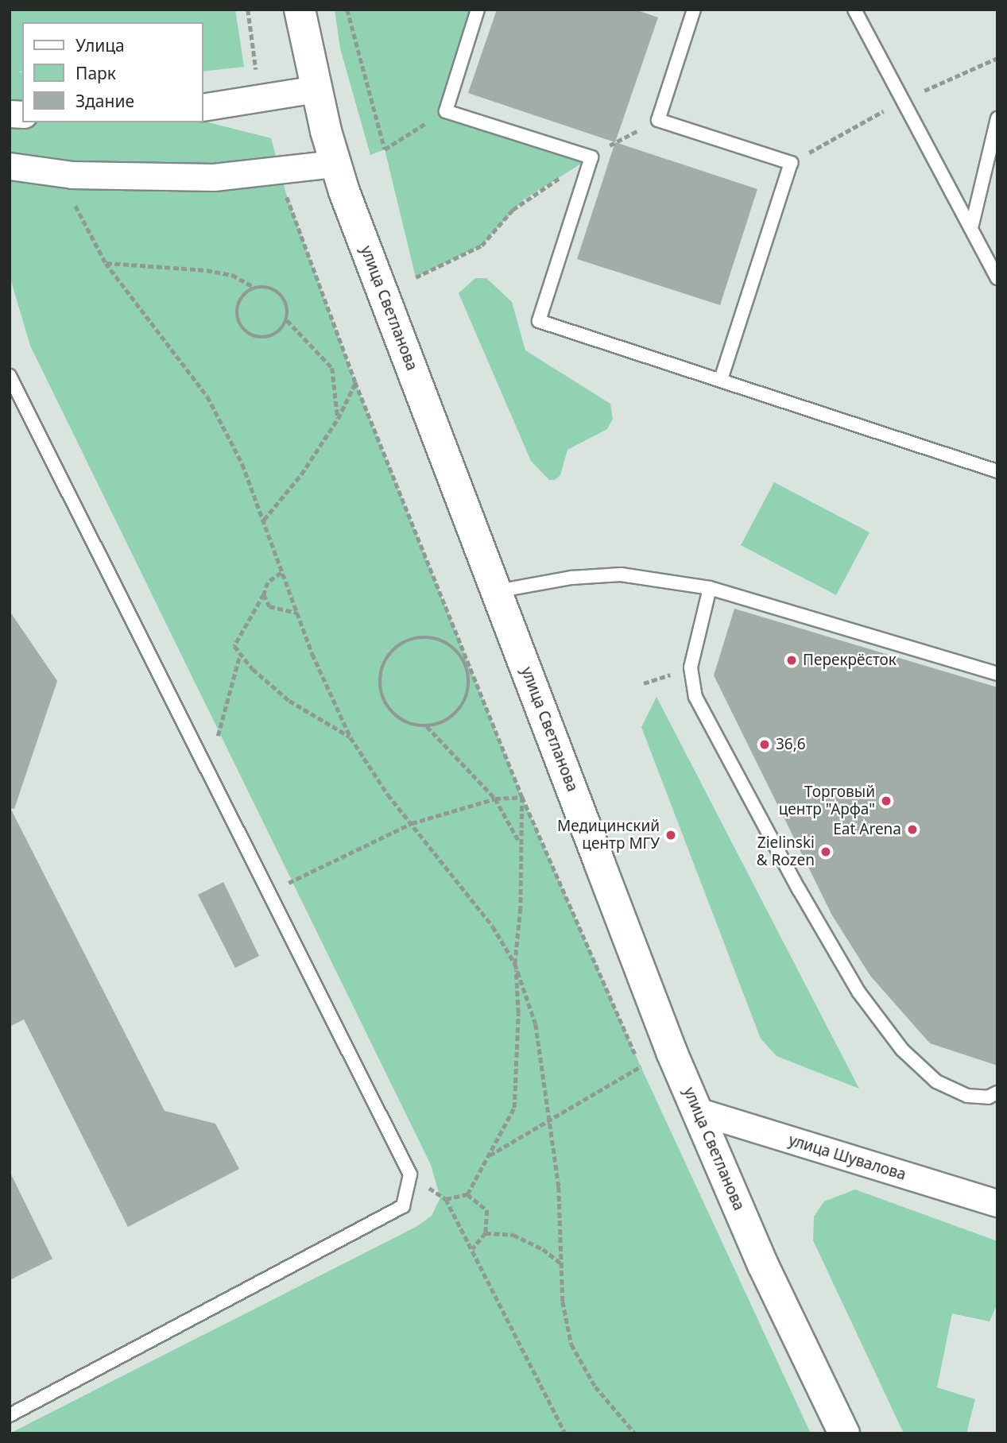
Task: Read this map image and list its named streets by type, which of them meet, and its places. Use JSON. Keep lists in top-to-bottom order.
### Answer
{
  "streets": {
    "street": ["улица Светланова", "улица Шувалова"]
  },
  "crossings": [
    ["улица Светланова", "улица Шувалова"]
  ],
  "places": [
    "Перекрёсток",
    "36,6",
    "Торговый центр \"Арфа\"",
    "Eat Arena",
    "Медицинский центр МГУ",
    "Zielinski & Rozen"
  ],
  "legend": ["Улица", "Парк", "Здание"]
}
